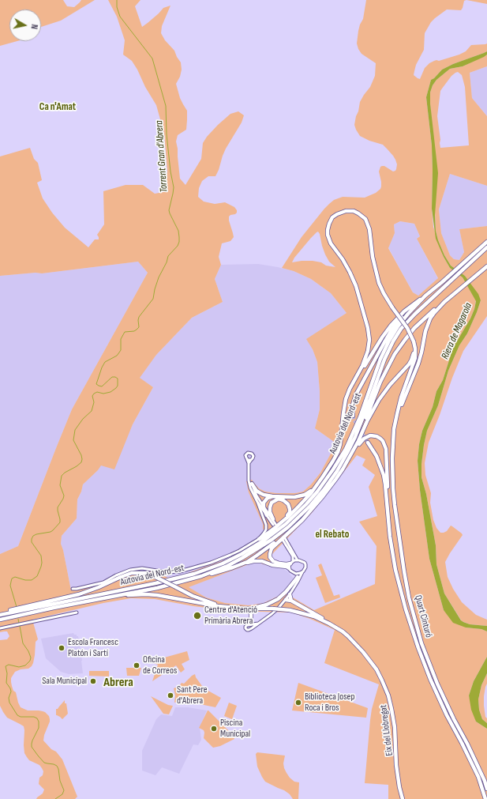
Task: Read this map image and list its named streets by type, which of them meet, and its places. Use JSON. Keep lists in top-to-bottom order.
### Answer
{
  "streets": {
    "highway": ["Autovia del Nord-est", "Quart Cinturó", "Eix del Llobregat"]
  },
  "districts": ["Ca n'Amat", "el Rebato", "Abrera"],
  "water": ["Torrent Gran d'Abrera", "Riera de Magarola"],
  "places": [
    "Centre d'Atenció Primària Abrera",
    "Escola Francesc Platón i Sartí",
    "Oficina de Correos",
    "Sala Municipal",
    "Sant Pere d'Abrera",
    "Biblioteca Josep Roca i Bros",
    "Piscina Municipal"
  ],
  "north": "right"
}
